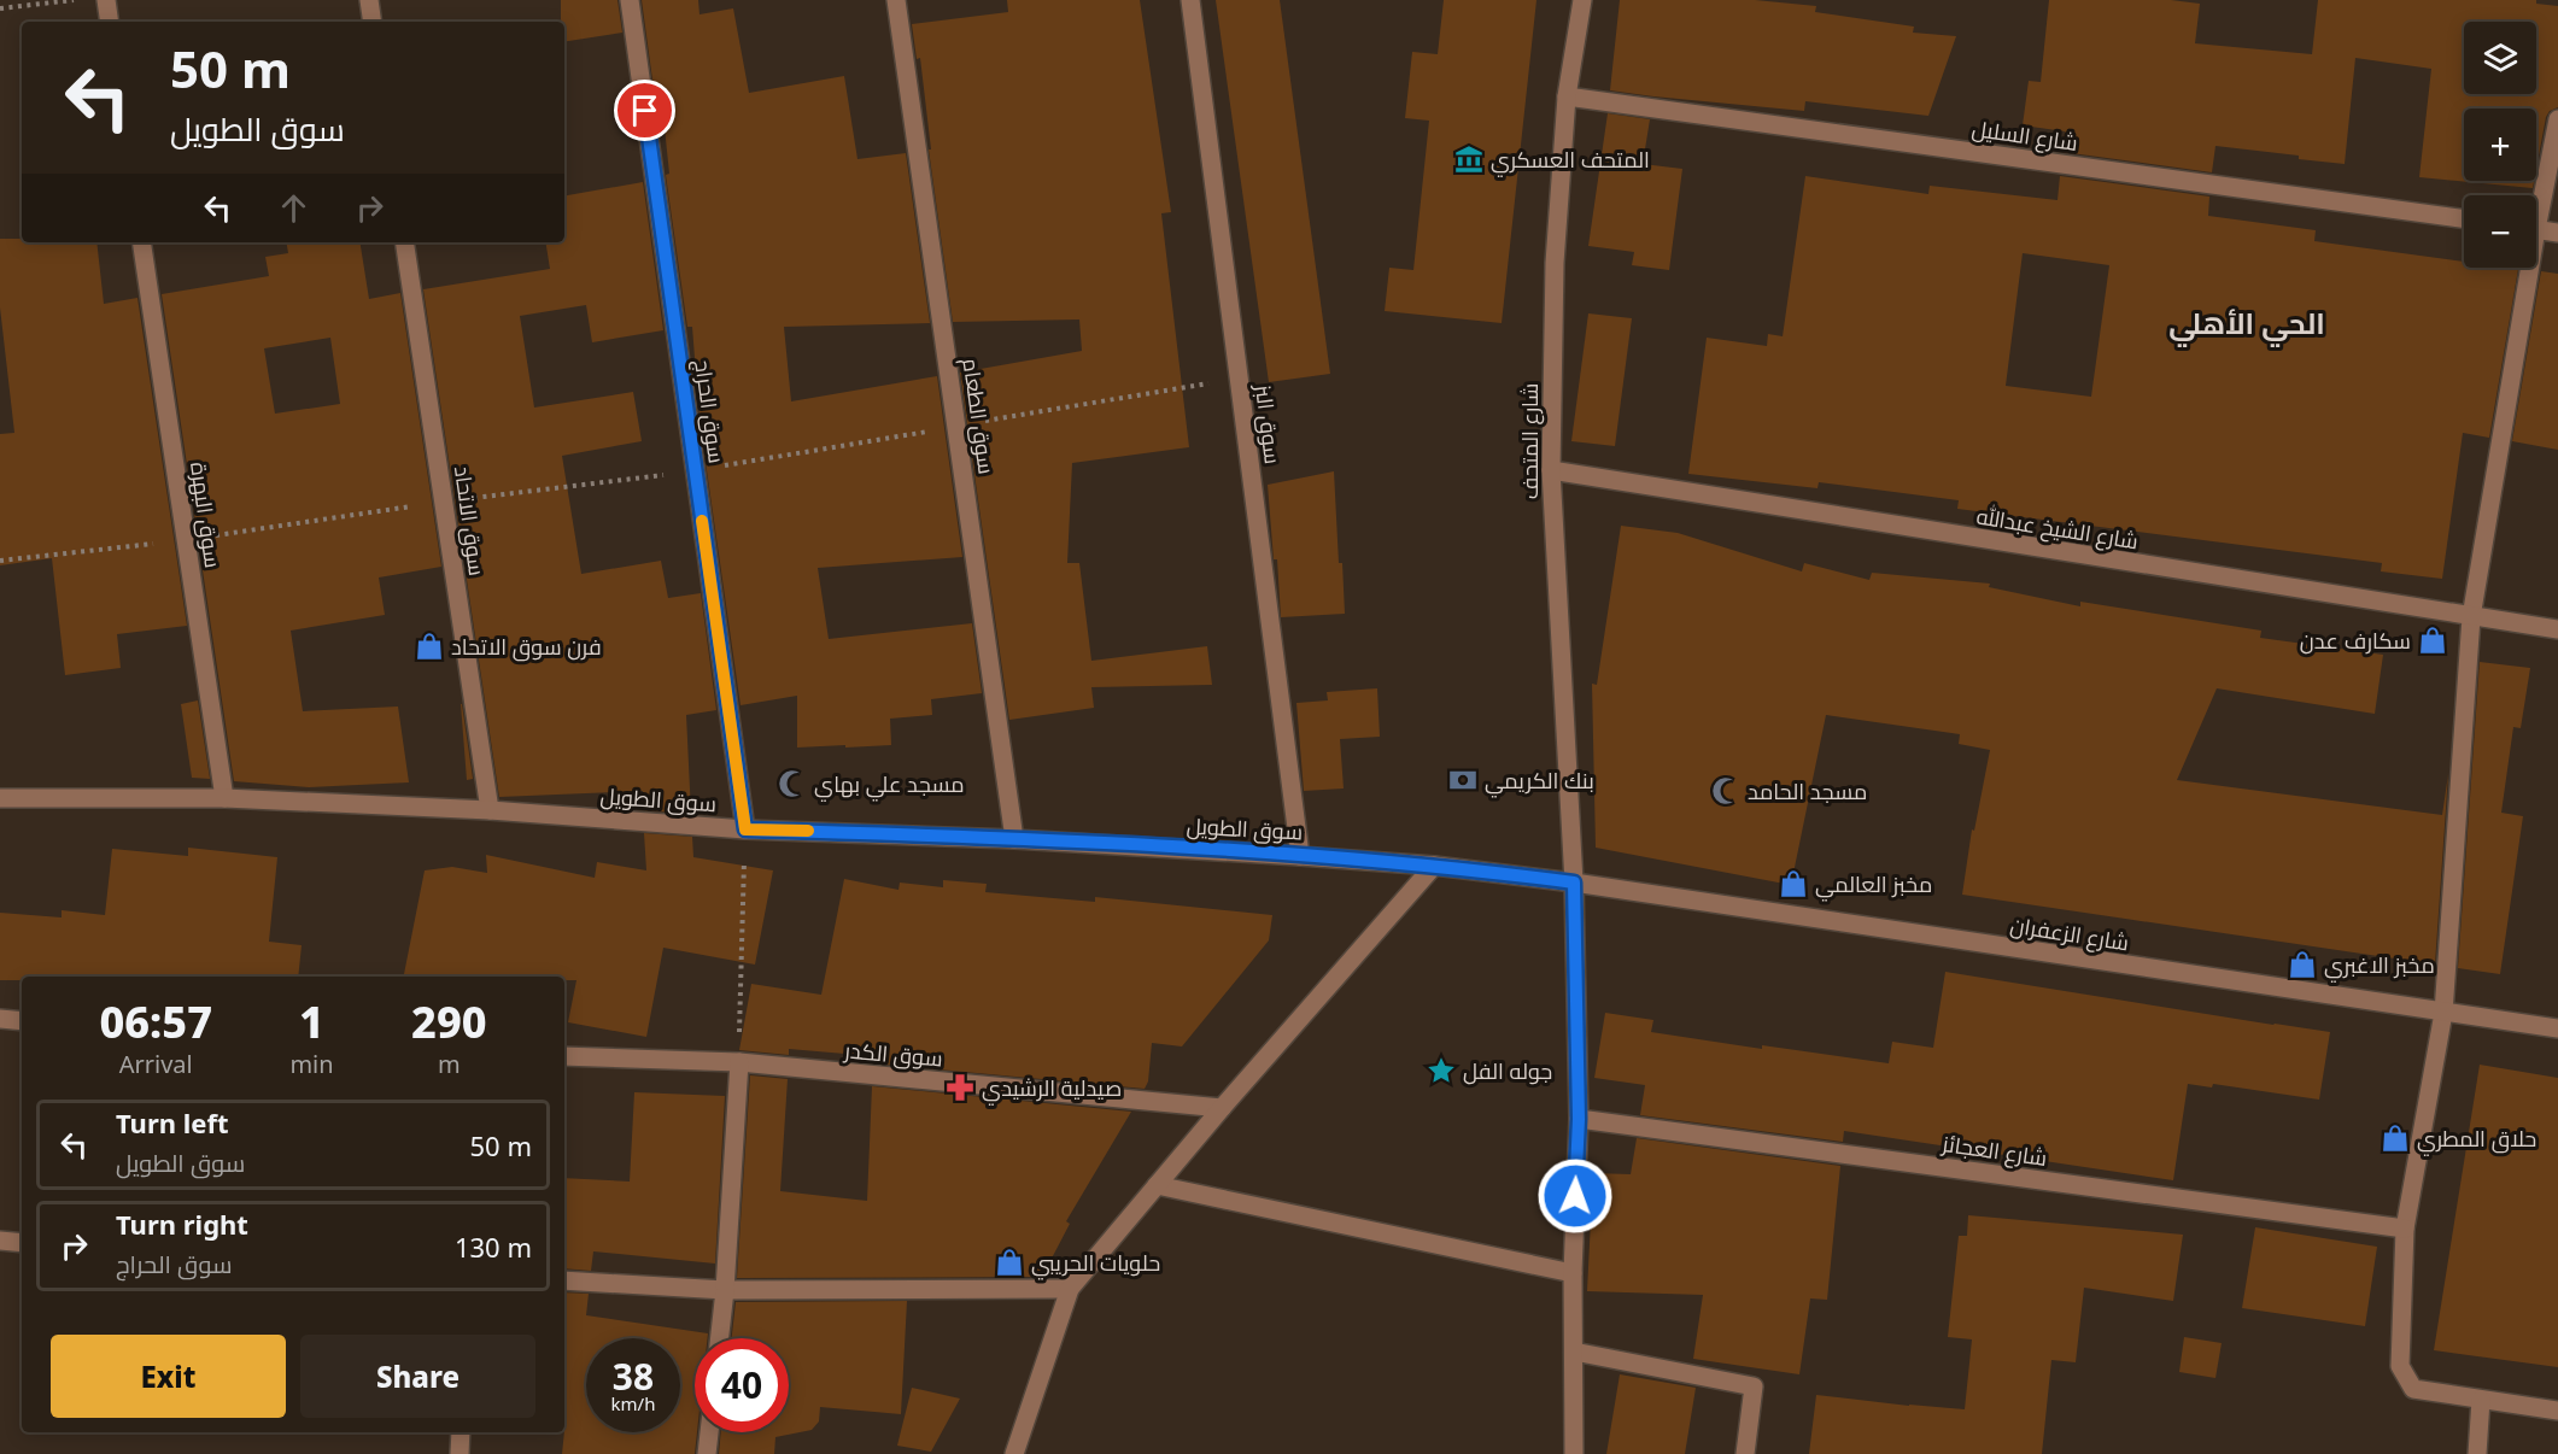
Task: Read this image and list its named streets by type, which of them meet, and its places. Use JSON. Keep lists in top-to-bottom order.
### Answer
{
  "streets": {
    "street": [
      "شارع السليل",
      "سوق الحراج",
      "سوق الطعام",
      "سوق البز",
      "شارع المتحف",
      "سوق البهرة",
      "سوق الاتحاد",
      "شارع الشيخ عبدالله",
      "سوق الطويل",
      "شارع الزعفران",
      "سوق الكدر",
      "شارع العجائز"
    ]
  },
  "crossings": [
    ["شارع السليل", "شارع المتحف"],
    ["سوق الحراج", "سوق الطويل"],
    ["سوق الطعام", "سوق الطويل"],
    ["سوق البز", "سوق الطويل"],
    ["شارع المتحف", "شارع الشيخ عبدالله"],
    ["شارع المتحف", "سوق الطويل"],
    ["شارع المتحف", "شارع الزعفران"],
    ["شارع المتحف", "شارع العجائز"],
    ["سوق البهرة", "سوق الطويل"],
    ["سوق الاتحاد", "سوق الطويل"],
    ["سوق الطويل", "شارع الزعفران"]
  ],
  "districts": ["الحي الأهلي"],
  "places": {
    "museum": ["المتحف العسكري"],
    "shop": [
      "سكارف عدن",
      "فرن سوق الاتحاد",
      "مخبز العالمي",
      "مخبز الاغبري",
      "حلاق المطري",
      "حلويات الحريبي"
    ],
    "bank": ["بنك الكريمي"],
    "mosque": ["مسجد علي بهاي", "مسجد الحامد"],
    "place": ["جوله الفل"],
    "pharmacy": ["صيدلية الرشيدي"]
  },
  "page": {
    "map_buttons": ["+", "−"],
    "turn": ["50 m", "سوق الطويل"],
    "eta": [
      "06:57",
      "Arrival",
      "1",
      "min",
      "290",
      "m"
    ],
    "list": [
      {
        "name": "Turn left",
        "note": "سوق الطويل",
        "value": "50 m"
      },
      {
        "name": "Turn right",
        "note": "سوق الحراج",
        "value": "130 m"
      }
    ],
    "buttons": ["Exit", "Share"],
    "speed": "38 km/h",
    "limit": "40"
  }
}
